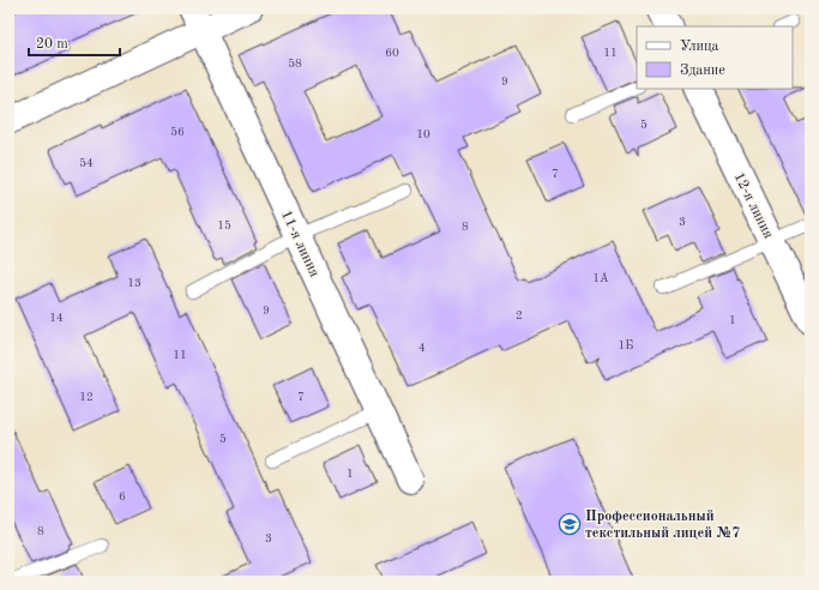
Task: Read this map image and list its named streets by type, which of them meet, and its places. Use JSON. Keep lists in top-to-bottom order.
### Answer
{
  "streets": {
    "street": ["12-я линия", "11-я линия"]
  },
  "places": {
    "school or university": ["Профессиональный текстильный лицей №7"]
  },
  "house_numbers": [
    "60",
    "11",
    "58",
    "9",
    "5",
    "56",
    "10",
    "54",
    "7",
    "3",
    "15",
    "8",
    "1А",
    "13",
    "9",
    "2",
    "14",
    "1",
    "1Б",
    "4",
    "11",
    "12",
    "7",
    "5",
    "1",
    "6",
    "8",
    "3"
  ],
  "legend": ["Улица", "Здание"],
  "scale_bar": "20 m"
}
